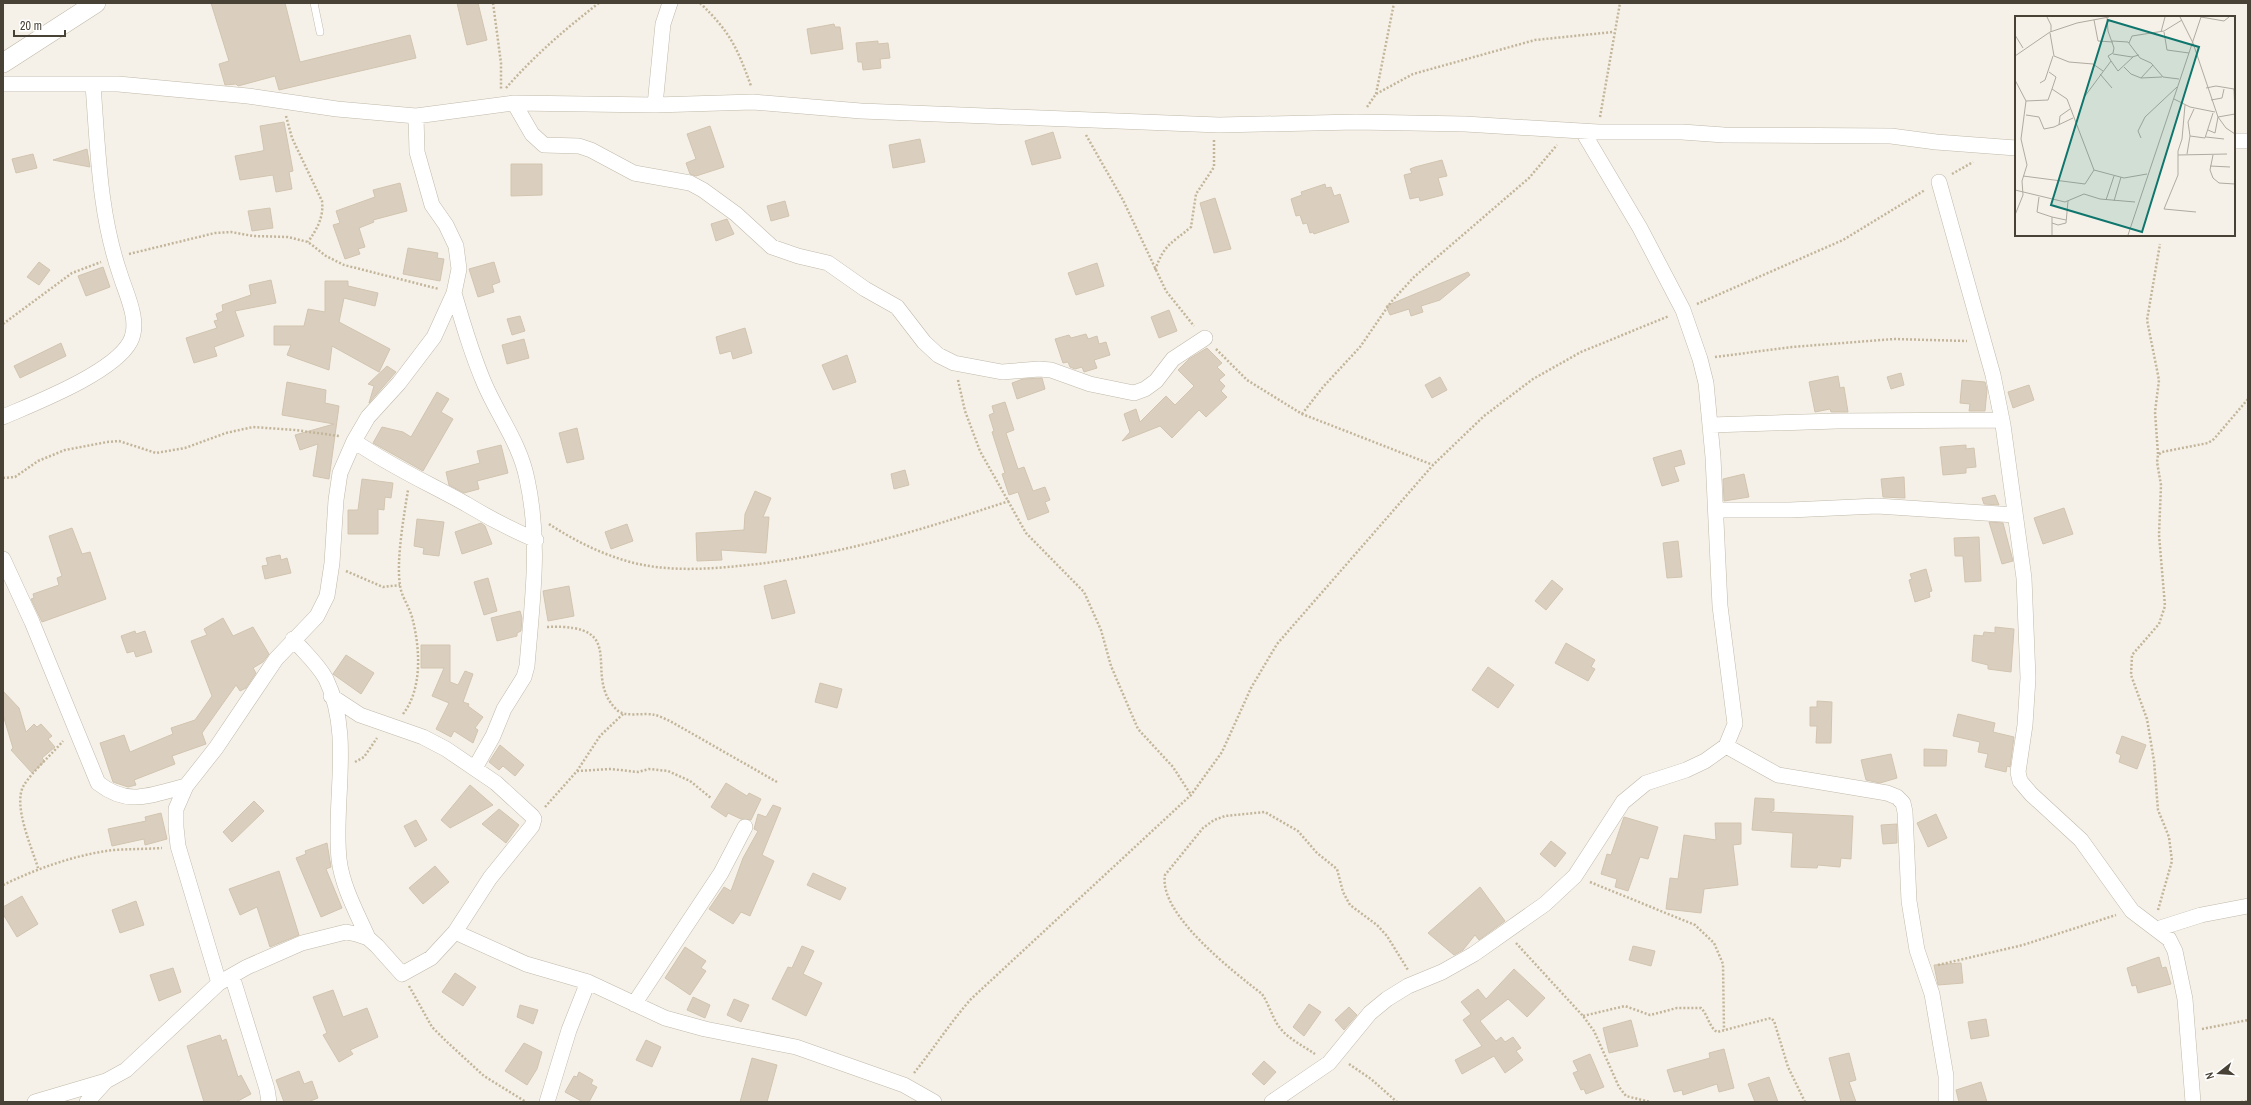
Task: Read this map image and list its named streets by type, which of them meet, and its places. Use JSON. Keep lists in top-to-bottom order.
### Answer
{
  "scale_bar": "20 m",
  "north": "left"
}
